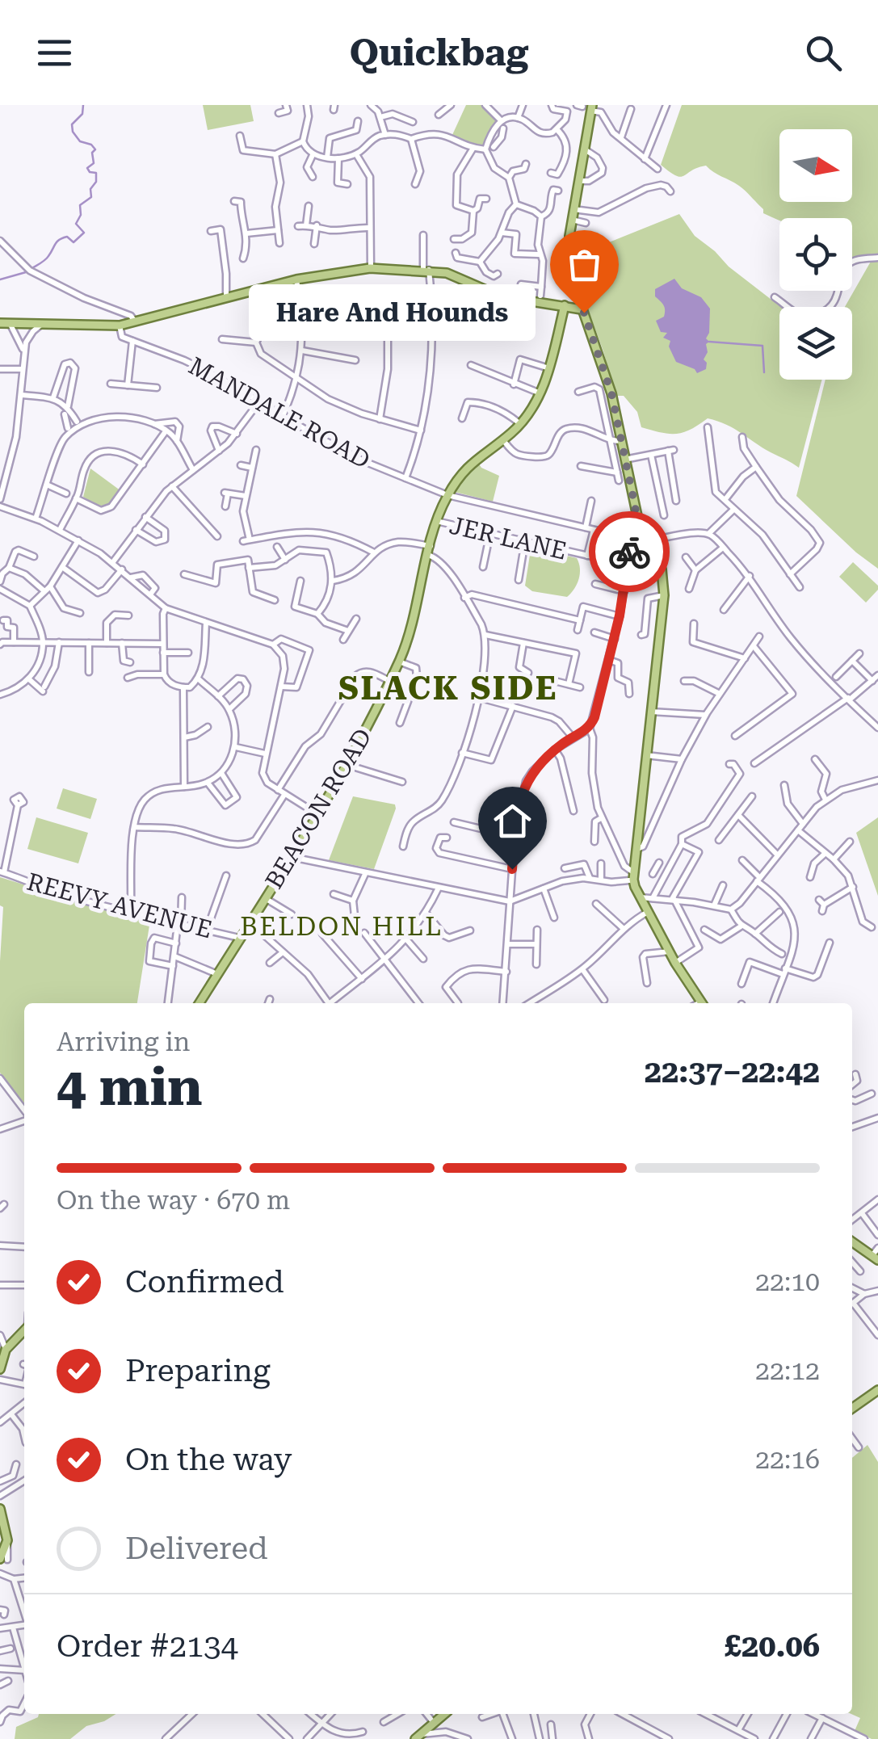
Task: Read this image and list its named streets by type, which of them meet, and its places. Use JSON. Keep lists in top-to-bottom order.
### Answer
{
  "streets": {
    "main road": ["BEACON ROAD"],
    "street": ["MANDALE ROAD", "JER LANE", "REEVY AVENUE"]
  },
  "crossings": [
    ["MANDALE ROAD", "BEACON ROAD"],
    ["JER LANE", "BEACON ROAD"],
    ["BEACON ROAD", "REEVY AVENUE"]
  ],
  "districts": ["SLACK SIDE", "BELDON HILL"],
  "places": ["Hare And Hounds"],
  "north": "right",
  "page": {
    "header": "Quickbag",
    "bubble": "Hare And Hounds",
    "heading": ["4 min", "Arriving in", "22:37–22:42"],
    "panel": ["Order #2134", "£20.06"],
    "bar": "On the way · 670 m",
    "list": [
      ["Confirmed", "22:10"],
      ["Preparing", "22:12"],
      ["On the way", "22:16"],
      "Delivered"
    ]
  }
}
